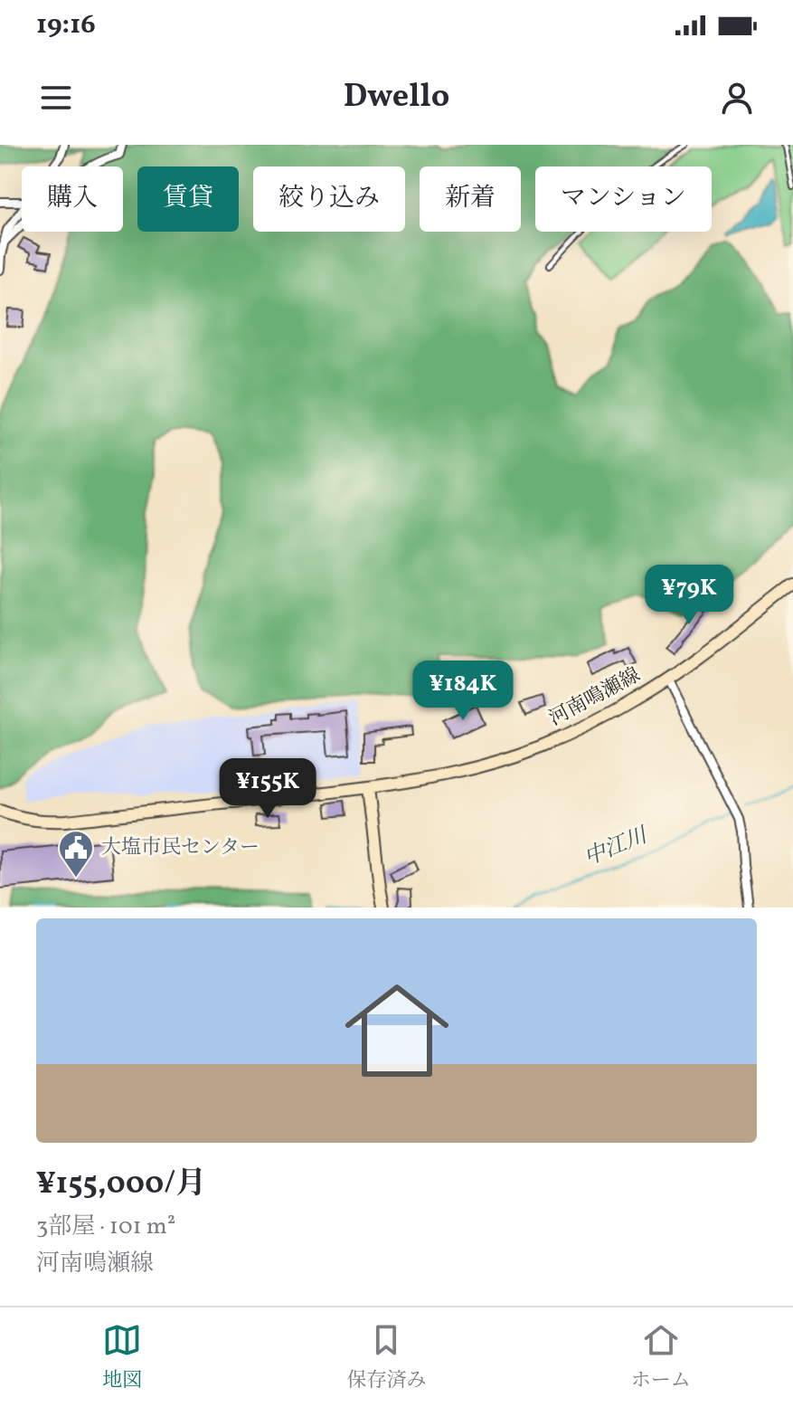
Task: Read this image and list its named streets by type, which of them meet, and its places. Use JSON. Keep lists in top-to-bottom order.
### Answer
{
  "streets": {
    "main road": ["河南鳴瀬線"]
  },
  "water": ["中江川"],
  "places": {
    "public building": ["大塩市民センター"]
  },
  "page": {
    "status": "19:16",
    "header": "Dwello",
    "chip": [
      "購入",
      "賃貸",
      "絞り込み",
      "新着",
      "マンション"
    ],
    "price": ["¥79K", "¥184K", "¥155K"],
    "list": [
      {
        "name": "¥155,000/月",
        "note": "3部屋 · 101 m² · 河南鳴瀬線"
      }
    ],
    "tabs": ["地図", "保存済み", "ホーム"]
  }
}
